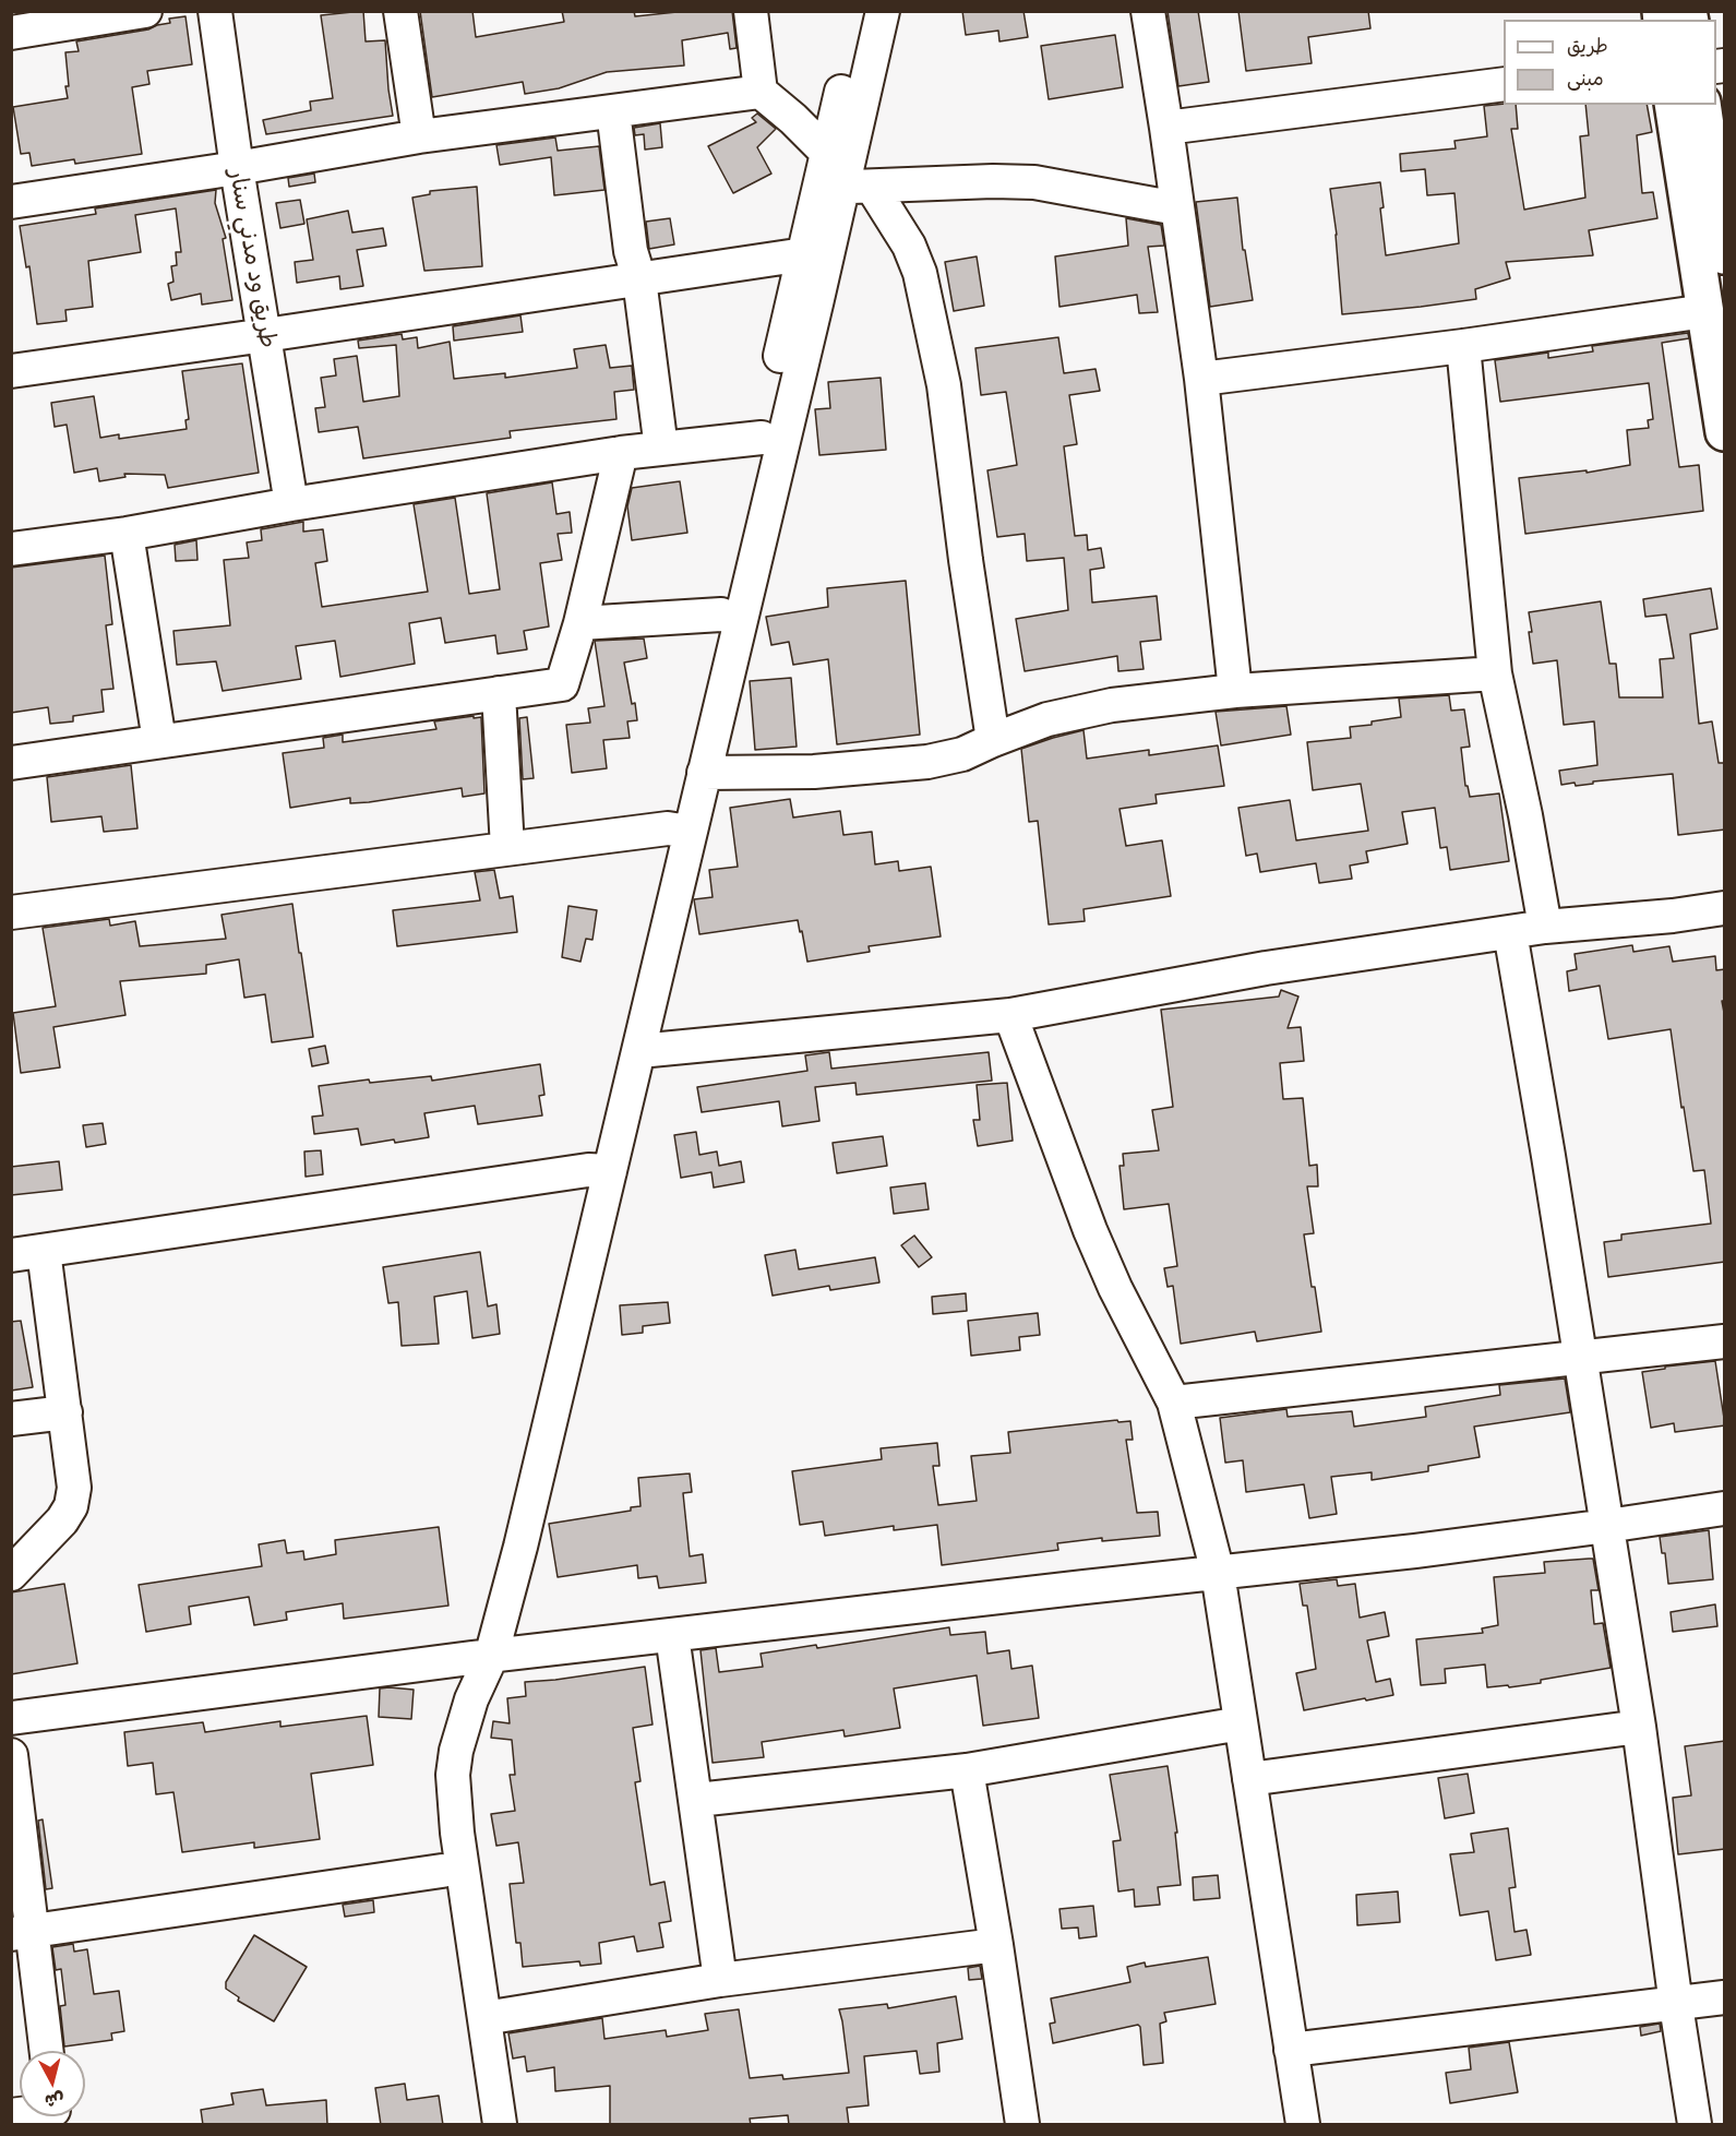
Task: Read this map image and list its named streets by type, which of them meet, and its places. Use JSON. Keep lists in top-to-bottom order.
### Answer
{
  "streets": {
    "street": ["طريق ود مدني سنار"]
  },
  "legend": ["طريق", "مبنى"],
  "north": "bottom"
}
